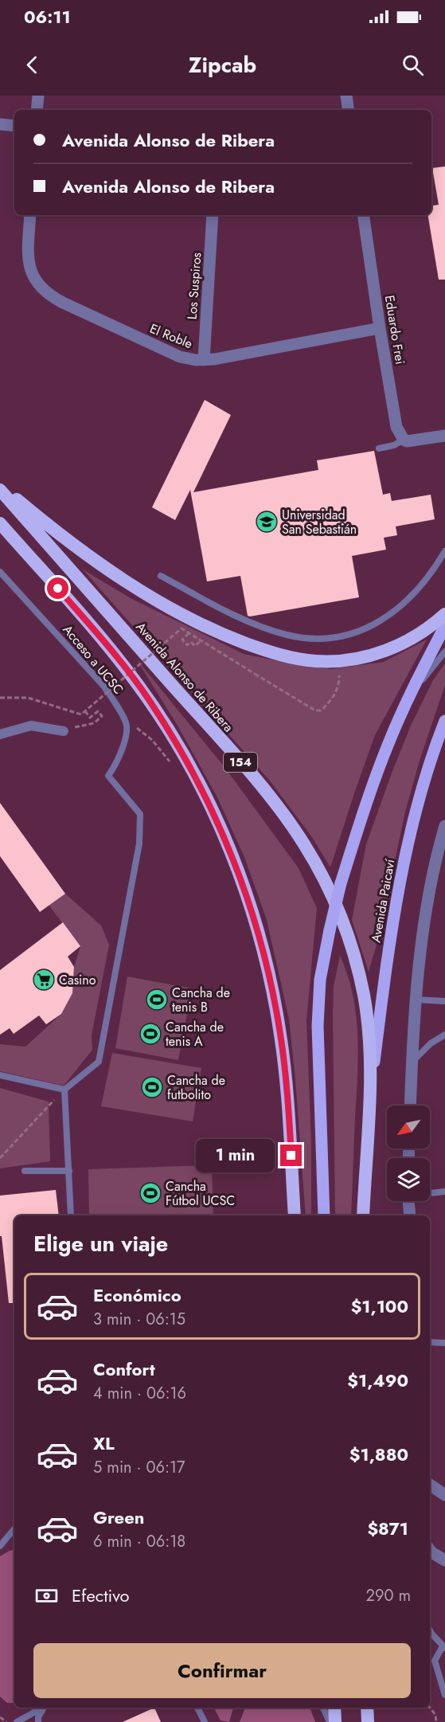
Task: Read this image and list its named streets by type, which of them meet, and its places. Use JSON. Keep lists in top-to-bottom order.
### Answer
{
  "streets": {
    "highway": ["Avenida Alonso de Ribera", "154"],
    "main road": ["Avenida Paicaví"],
    "street": ["Los Suspiros", "Eduardo Frei", "El Roble"],
    "lane": ["Acceso a UCSC"]
  },
  "crossings": [
    ["Los Suspiros", "El Roble"],
    ["Eduardo Frei", "El Roble"],
    ["Avenida Alonso de Ribera", "154"],
    ["Avenida Alonso de Ribera", "Avenida Paicaví"],
    ["154", "Avenida Paicaví"]
  ],
  "places": {
    "school or university": ["Universidad San Sebastián"],
    "supermarket": ["Casino"],
    "sports": [
      "Cancha de tenis B",
      "Cancha de tenis A",
      "Cancha de futbolito",
      "Cancha Fútbol UCSC"
    ]
  },
  "north": "bottom left",
  "page": {
    "status": "06:11",
    "header": "Zipcab",
    "banner": ["Avenida Alonso de Ribera", "Avenida Alonso de Ribera"],
    "bubble": "1 min",
    "heading": "Elige un viaje",
    "list": [
      {
        "name": "Económico",
        "note": "3 min · 06:15",
        "value": "$1,100"
      },
      {
        "name": "Confort",
        "note": "4 min · 06:16",
        "value": "$1,490"
      },
      {
        "name": "XL",
        "note": "5 min · 06:17",
        "value": "$1,880"
      },
      {
        "name": "Green",
        "note": "6 min · 06:18",
        "value": "$871"
      }
    ],
    "pay": ["Efectivo", "290 m"],
    "buttons": "Confirmar"
  }
}
